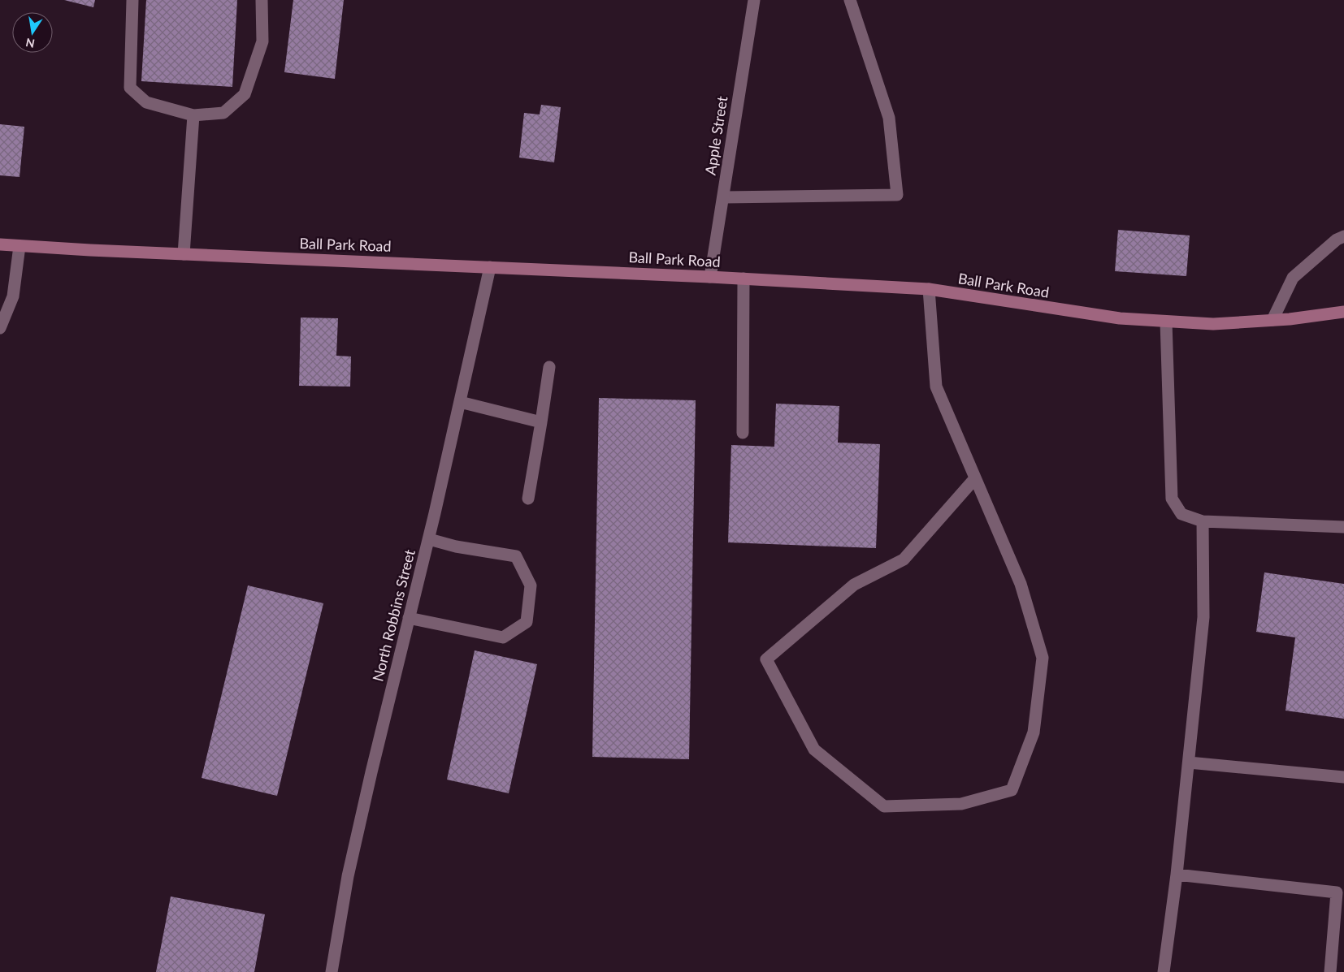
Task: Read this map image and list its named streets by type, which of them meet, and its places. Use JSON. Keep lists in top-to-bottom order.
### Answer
{
  "streets": {
    "street": ["Apple Street", "Ball Park Road", "North Robbins Street"]
  },
  "crossings": [
    ["Apple Street", "Ball Park Road"],
    ["Ball Park Road", "North Robbins Street"]
  ],
  "north": "bottom"
}
